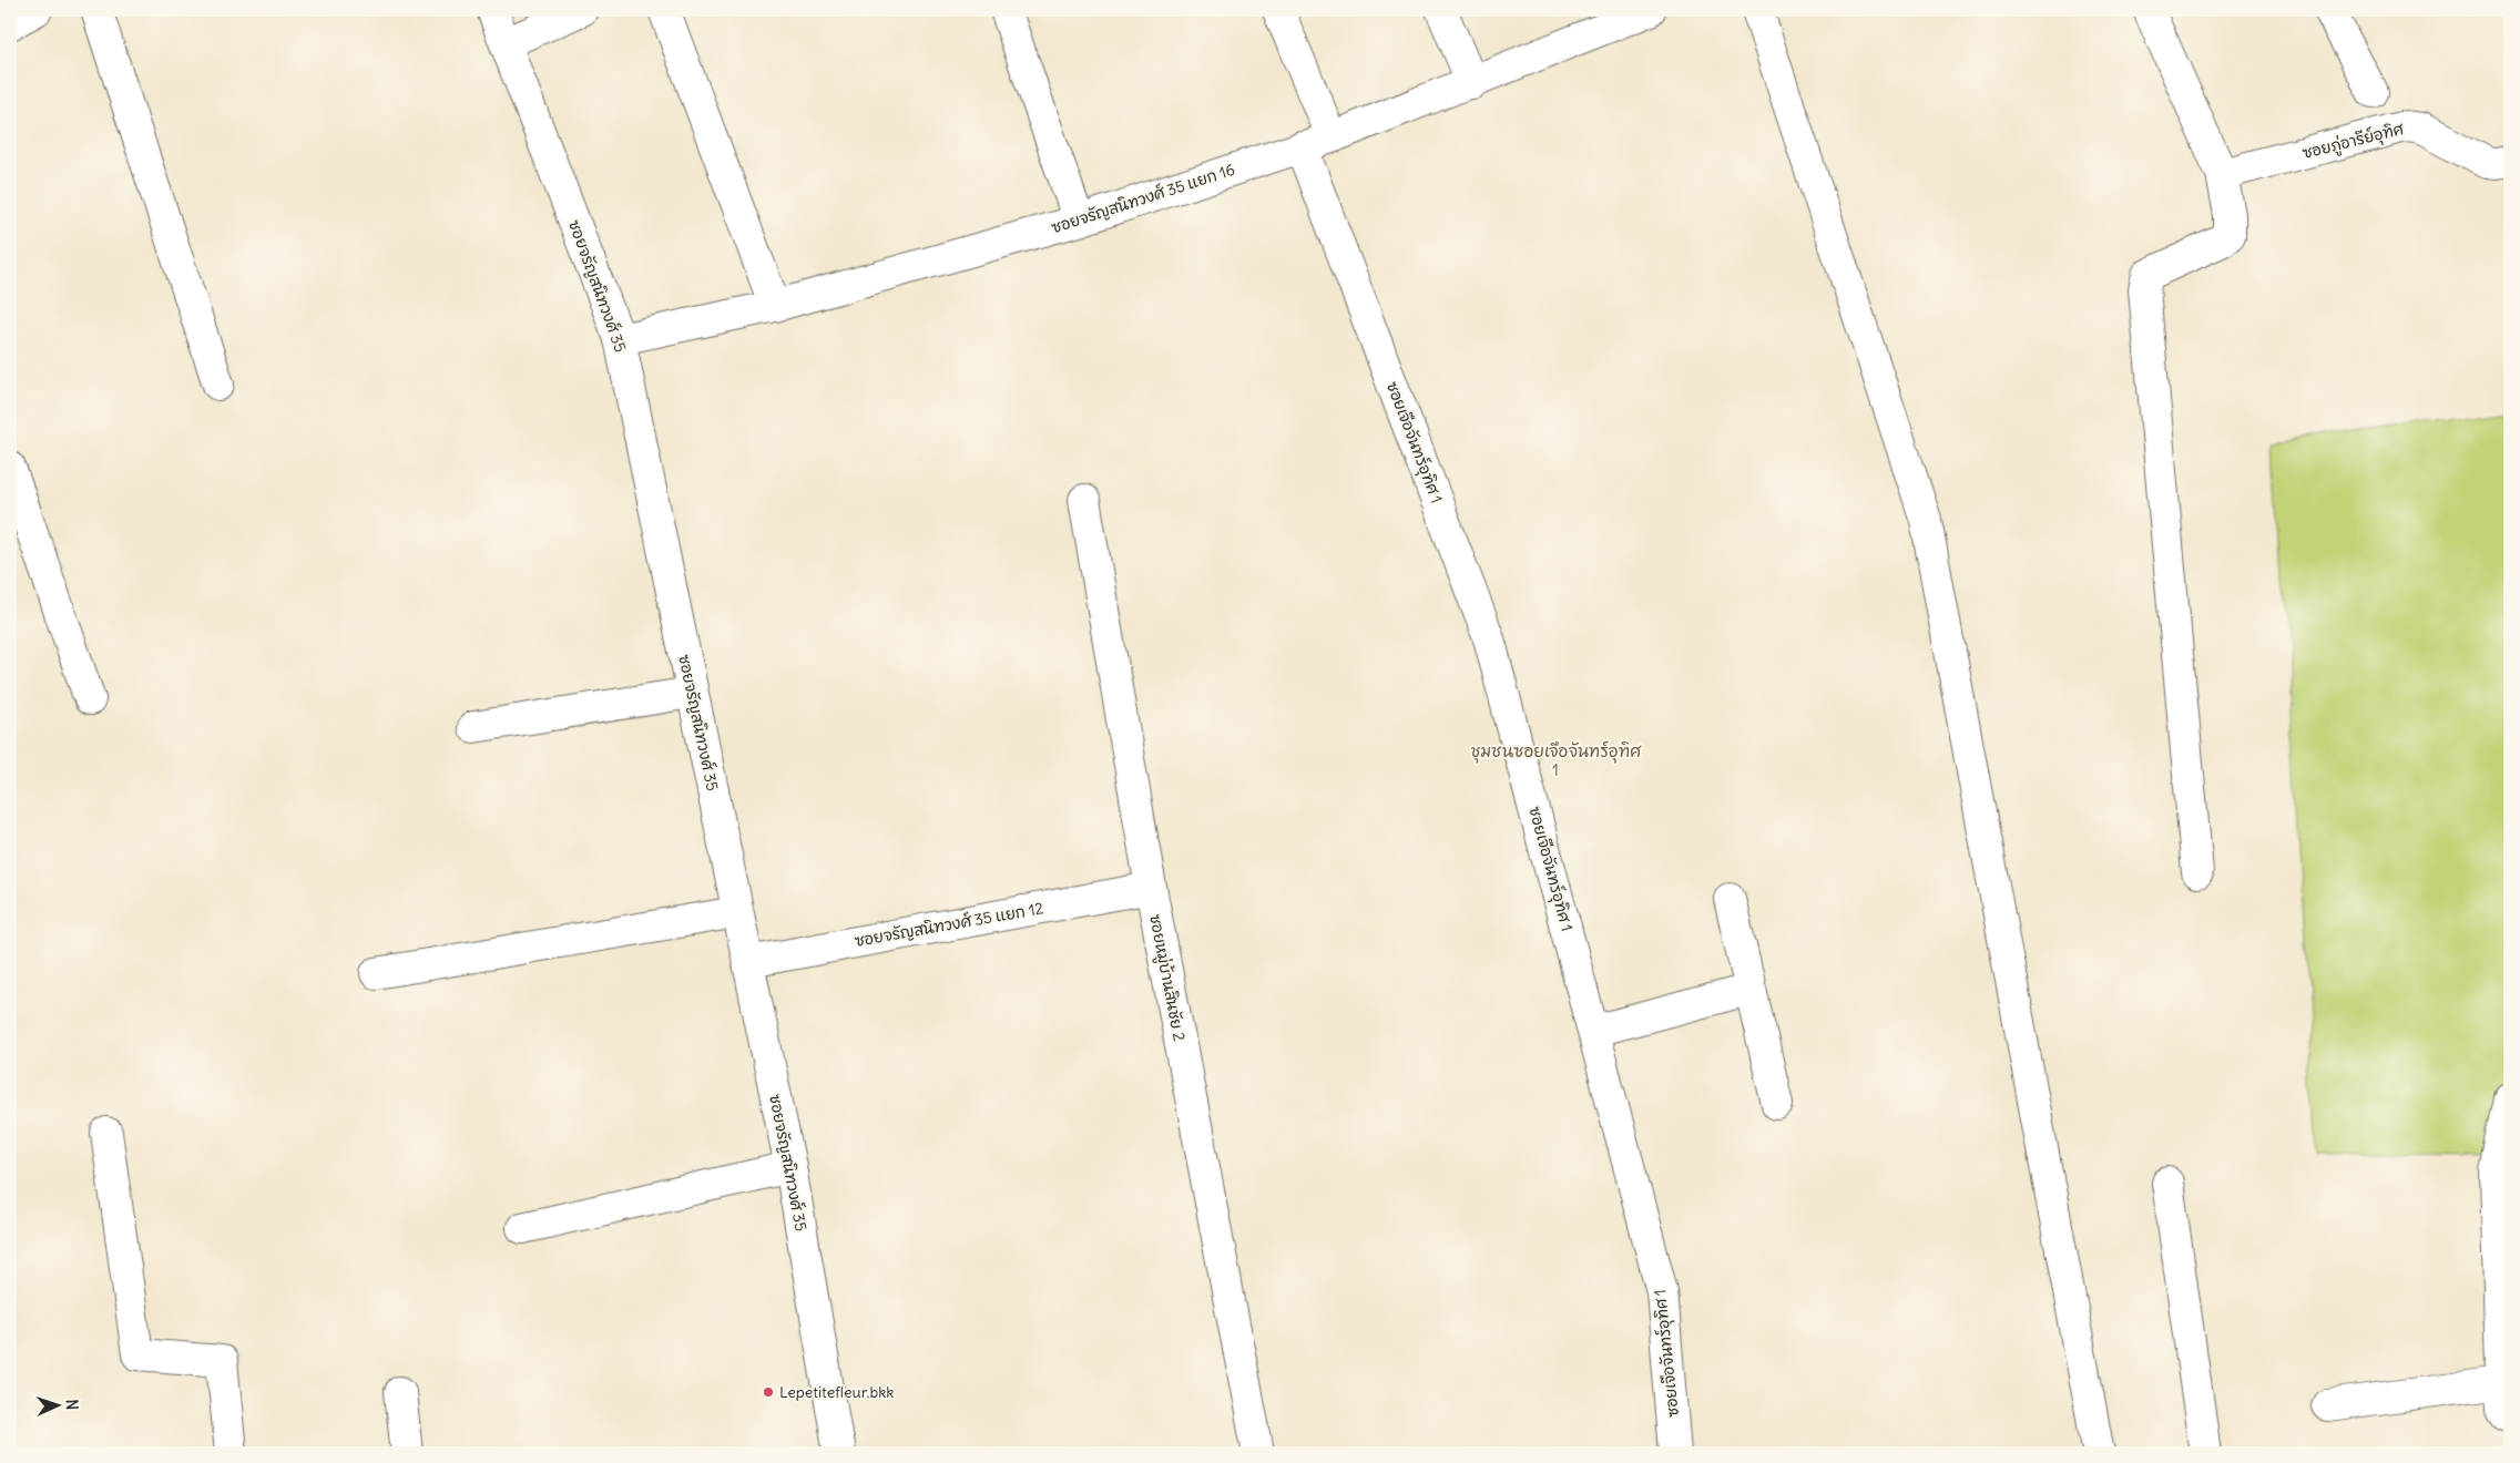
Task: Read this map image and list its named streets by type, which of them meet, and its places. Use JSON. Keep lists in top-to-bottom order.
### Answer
{
  "streets": {
    "street": [
      "ซอยภู่อารีย์อุทิศ",
      "ซอยจรัญสนิทวงศ์ 35 แยก 16",
      "ซอยจรัญสนิทวงศ์ 35",
      "ซอยเจือจันทร์อุทิศ 1",
      "ซอยจรัญสนิทวงศ์ 35 แยก 12",
      "ซอยหมู่บ้านสินชัย 2"
    ]
  },
  "crossings": [
    ["ซอยจรัญสนิทวงศ์ 35 แยก 16", "ซอยจรัญสนิทวงศ์ 35"],
    ["ซอยจรัญสนิทวงศ์ 35 แยก 16", "ซอยเจือจันทร์อุทิศ 1"],
    ["ซอยจรัญสนิทวงศ์ 35", "ซอยจรัญสนิทวงศ์ 35 แยก 12"],
    ["ซอยจรัญสนิทวงศ์ 35 แยก 12", "ซอยหมู่บ้านสินชัย 2"]
  ],
  "districts": ["ชุมชนซอยเจือจันทร์อุทิศ 1"],
  "places": ["Lepetitefleur.bkk"],
  "north": "right"
}
